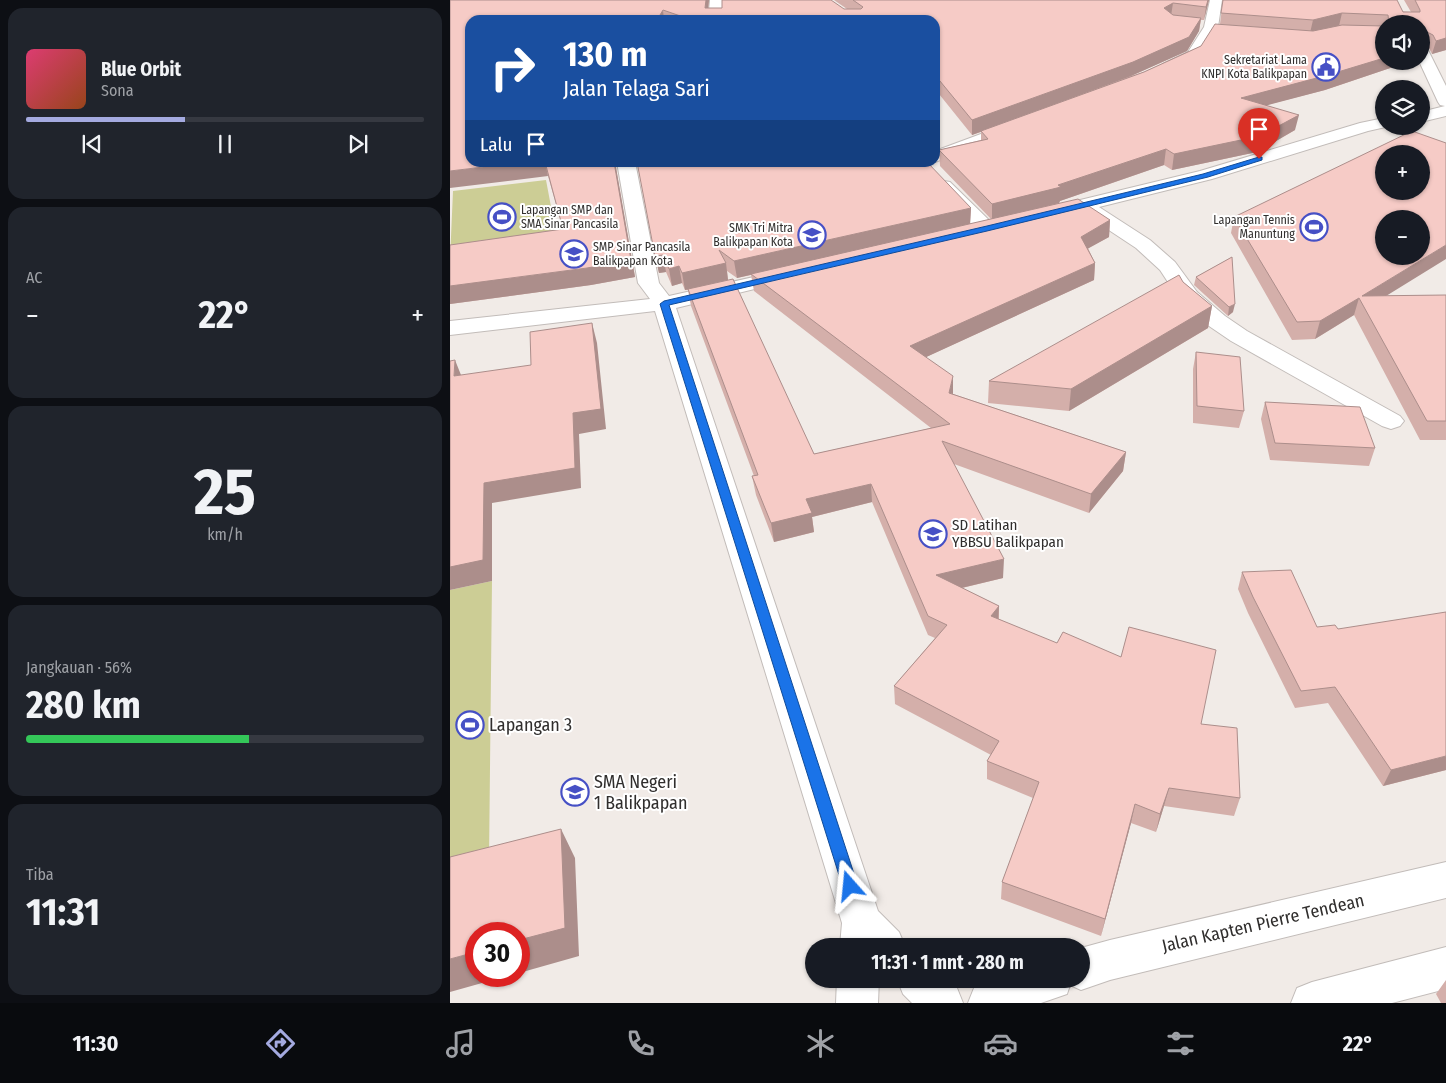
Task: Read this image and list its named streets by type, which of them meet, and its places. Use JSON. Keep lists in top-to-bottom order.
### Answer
{
  "streets": {
    "street": ["Jalan Kapten Pierre Tendean"]
  },
  "places": {
    "public building": ["Sekretariat Lama KNPI Kota Balikpapan"],
    "sports": ["Lapangan SMP dan SMA Sinar Pancasila", "Lapangan Tennis Manuntung", "Lapangan 3"],
    "school or university": [
      "SMK Tri Mitra Balikpapan Kota",
      "SMP Sinar Pancasila Balikpapan Kota",
      "SD Latihan YBBSU Balikpapan",
      "SMA Negeri 1 Balikpapan"
    ]
  },
  "page": {
    "map_buttons": ["+", "−"],
    "turn": ["130 m", "Jalan Telaga Sari"],
    "song": ["Blue Orbit", "Sona"],
    "then": "Lalu",
    "tile": [
      "AC",
      ["25", "km/h"],
      ["Jangkauan · 56%", "280 km"],
      ["Tiba", "11:31"]
    ],
    "heat": ["−", "22°", "+"],
    "limit": "30",
    "trip": "11:31 · 1 mnt · 280 m",
    "tabs": ["11:30", "22°"]
  }
}
